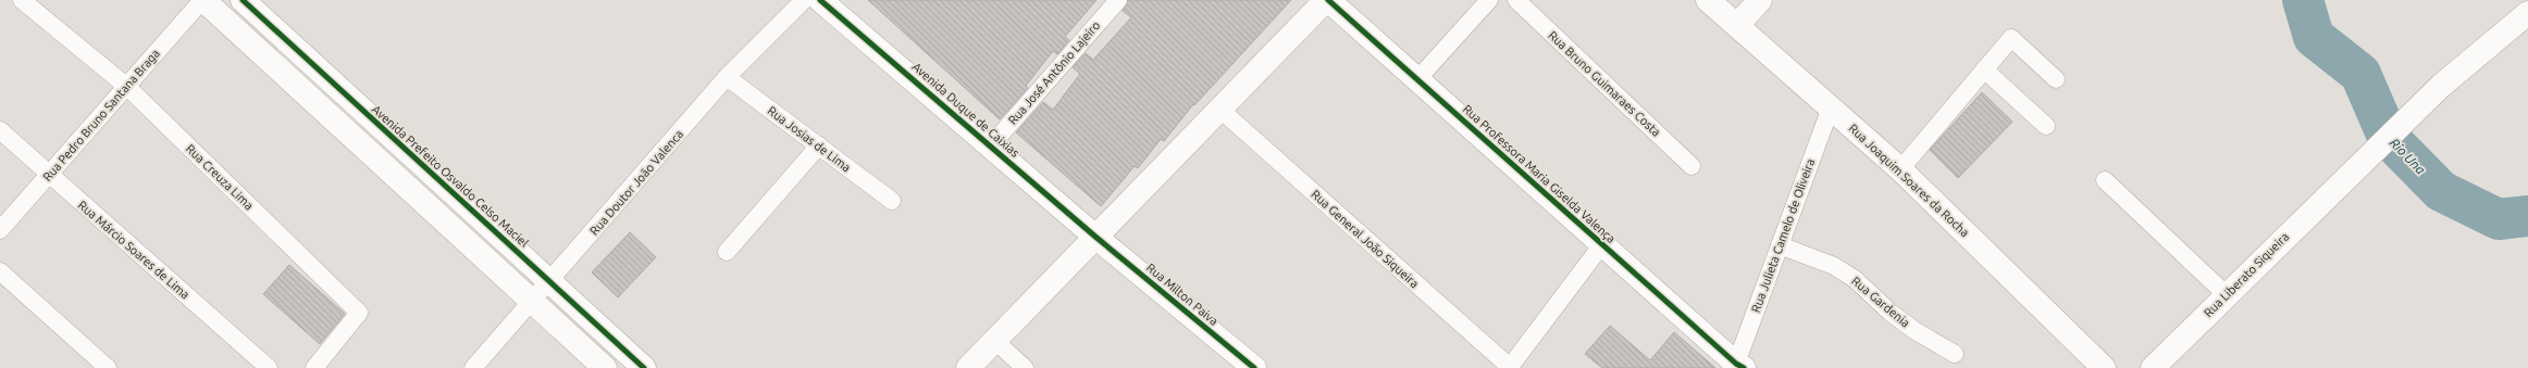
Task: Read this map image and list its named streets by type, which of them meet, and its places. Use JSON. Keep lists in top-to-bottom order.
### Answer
{
  "streets": {
    "street": [
      "Rua José Antônio Lajeiro",
      "Rua Bruno Guimaraes Costa",
      "Avenida Duque de Caixias",
      "Rua Pedro Bruno Santana Braga",
      "Rua Josias de Lima",
      "Rua Professora Maria Giselda Valença",
      "Avenida Prefeito Osvaldo Celso Maciel",
      "Rua Creuza Lima",
      "Rua Joaquim Soares da Rocha",
      "Rua Doutor João Valenca",
      "Rua Julieta Camelo de Oliveira",
      "Rua General João Siqueira",
      "Rua Márcio Soares de Lima",
      "Rua Liberato Siqueira",
      "Rua Milton Paiva",
      "Rua Gardenia"
    ]
  },
  "crossings": [
    ["Rua José Antônio Lajeiro", "Avenida Duque de Caixias"],
    ["Avenida Duque de Caixias", "Rua Milton Paiva"],
    ["Rua Pedro Bruno Santana Braga", "Rua Creuza Lima"],
    ["Rua Pedro Bruno Santana Braga", "Rua Márcio Soares de Lima"],
    ["Rua Josias de Lima", "Rua Doutor João Valenca"],
    ["Rua Professora Maria Giselda Valença", "Rua Julieta Camelo de Oliveira"],
    ["Avenida Prefeito Osvaldo Celso Maciel", "Rua Doutor João Valenca"],
    ["Rua Joaquim Soares da Rocha", "Rua Julieta Camelo de Oliveira"],
    ["Rua Julieta Camelo de Oliveira", "Rua Gardenia"]
  ],
  "water": ["Rio Una"]
}
